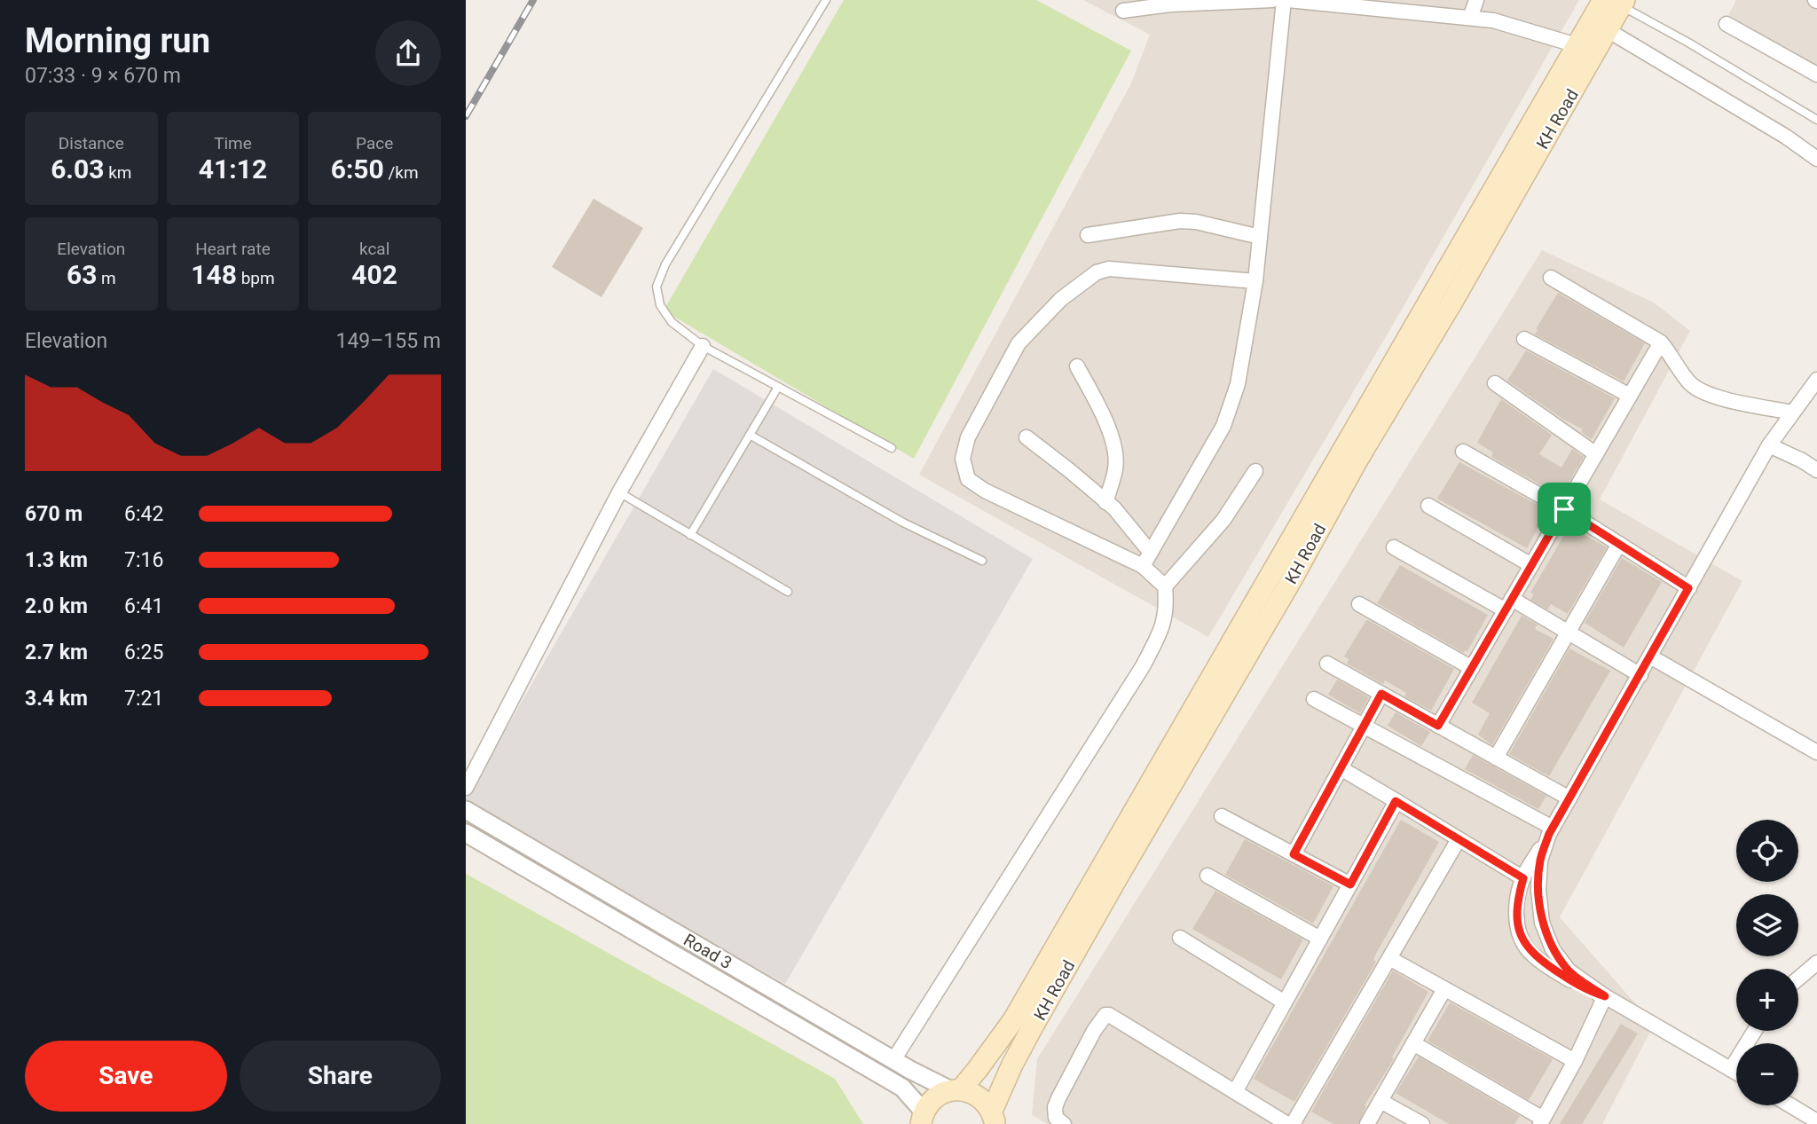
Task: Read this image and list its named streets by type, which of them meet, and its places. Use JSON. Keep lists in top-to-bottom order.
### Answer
{
  "streets": {
    "main road": ["KH Road"],
    "street": ["Road 3"]
  },
  "crossings": [
    ["KH Road", "Road 3"]
  ],
  "page": {
    "heading": ["Morning run", "07:33 · 9 × 670 m"],
    "stats": [
      ["Distance", "6.03 km"],
      ["Time", "41:12"],
      ["Pace", "6:50 /km"],
      ["Elevation", "63 m"],
      ["Heart rate", "148 bpm"],
      ["kcal", "402"]
    ],
    "chart": ["Elevation", "149–155 m"],
    "list": [
      {
        "name": "670 m",
        "note": "6:42"
      },
      {
        "name": "1.3 km",
        "note": "7:16"
      },
      {
        "name": "2.0 km",
        "note": "6:41"
      },
      {
        "name": "2.7 km",
        "note": "6:25"
      },
      {
        "name": "3.4 km",
        "note": "7:21"
      }
    ],
    "map_buttons": ["+", "−"],
    "buttons": ["Save", "Share"]
  }
}
